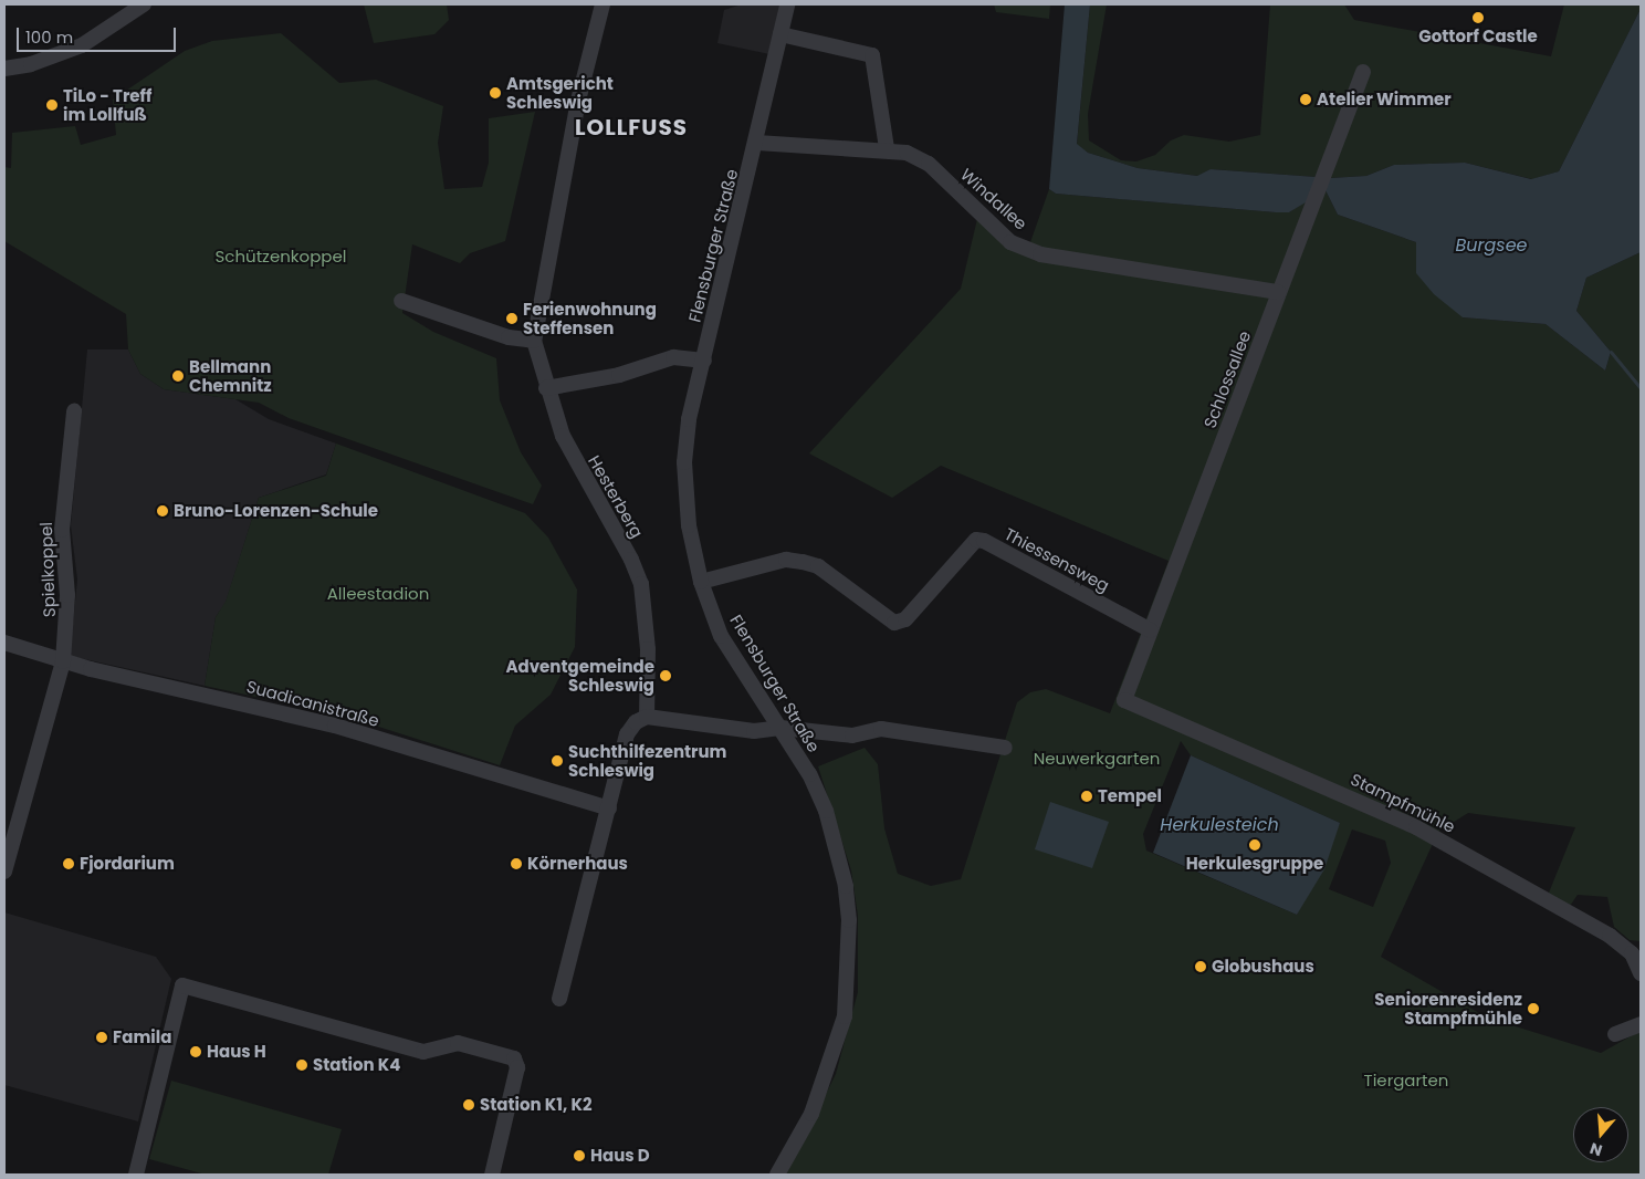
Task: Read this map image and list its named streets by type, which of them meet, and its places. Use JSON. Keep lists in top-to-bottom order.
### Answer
{
  "streets": {
    "street": [
      "Windallee",
      "Flensburger Straße",
      "Schlossallee",
      "Hesterberg",
      "Thiessensweg",
      "Spielkoppel",
      "Suadicanistraße",
      "Stampfmühle"
    ]
  },
  "crossings": [
    ["Windallee", "Flensburger Straße"],
    ["Windallee", "Schlossallee"],
    ["Flensburger Straße", "Thiessensweg"],
    ["Schlossallee", "Thiessensweg"],
    ["Schlossallee", "Stampfmühle"],
    ["Spielkoppel", "Suadicanistraße"]
  ],
  "districts": ["LOLLFUSS"],
  "water": ["Burgsee", "Herkulesteich"],
  "parks": [
    "Schützenkoppel",
    "Alleestadion",
    "Neuwerkgarten",
    "Tiergarten"
  ],
  "places": [
    "Gottorf Castle",
    "Amtsgericht Schleswig",
    "Atelier Wimmer",
    "TiLo - Treff im Lollfuß",
    "Ferienwohnung Steffensen",
    "Bellmann Chemnitz",
    "Bruno-Lorenzen-Schule",
    "Adventgemeinde Schleswig",
    "Suchthilfezentrum Schleswig",
    "Tempel",
    "Herkulesgruppe",
    "Fjordarium",
    "Körnerhaus",
    "Globushaus",
    "Seniorenresidenz Stampfmühle",
    "Famila",
    "Haus H",
    "Station K4",
    "Station K1, K2",
    "Haus D"
  ],
  "scale_bar": "100 m",
  "north": "bottom"
}
